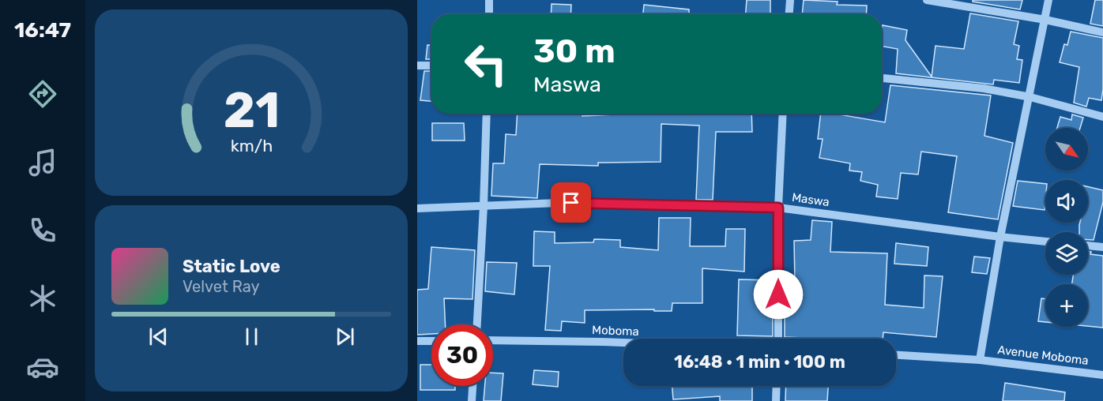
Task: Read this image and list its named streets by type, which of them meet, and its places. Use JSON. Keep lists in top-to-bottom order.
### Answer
{
  "streets": {
    "street": ["Maswa", "Moboma", "Avenue Moboma"]
  },
  "north": "bottom right",
  "page": {
    "tabs": "16:47",
    "turn": ["30 m", "Maswa"],
    "map_buttons": "+",
    "song": ["Static Love", "Velvet Ray"],
    "limit": "30",
    "trip": "16:48 · 1 min · 100 m",
    "gauge": ["21", "km/h"]
  }
}
